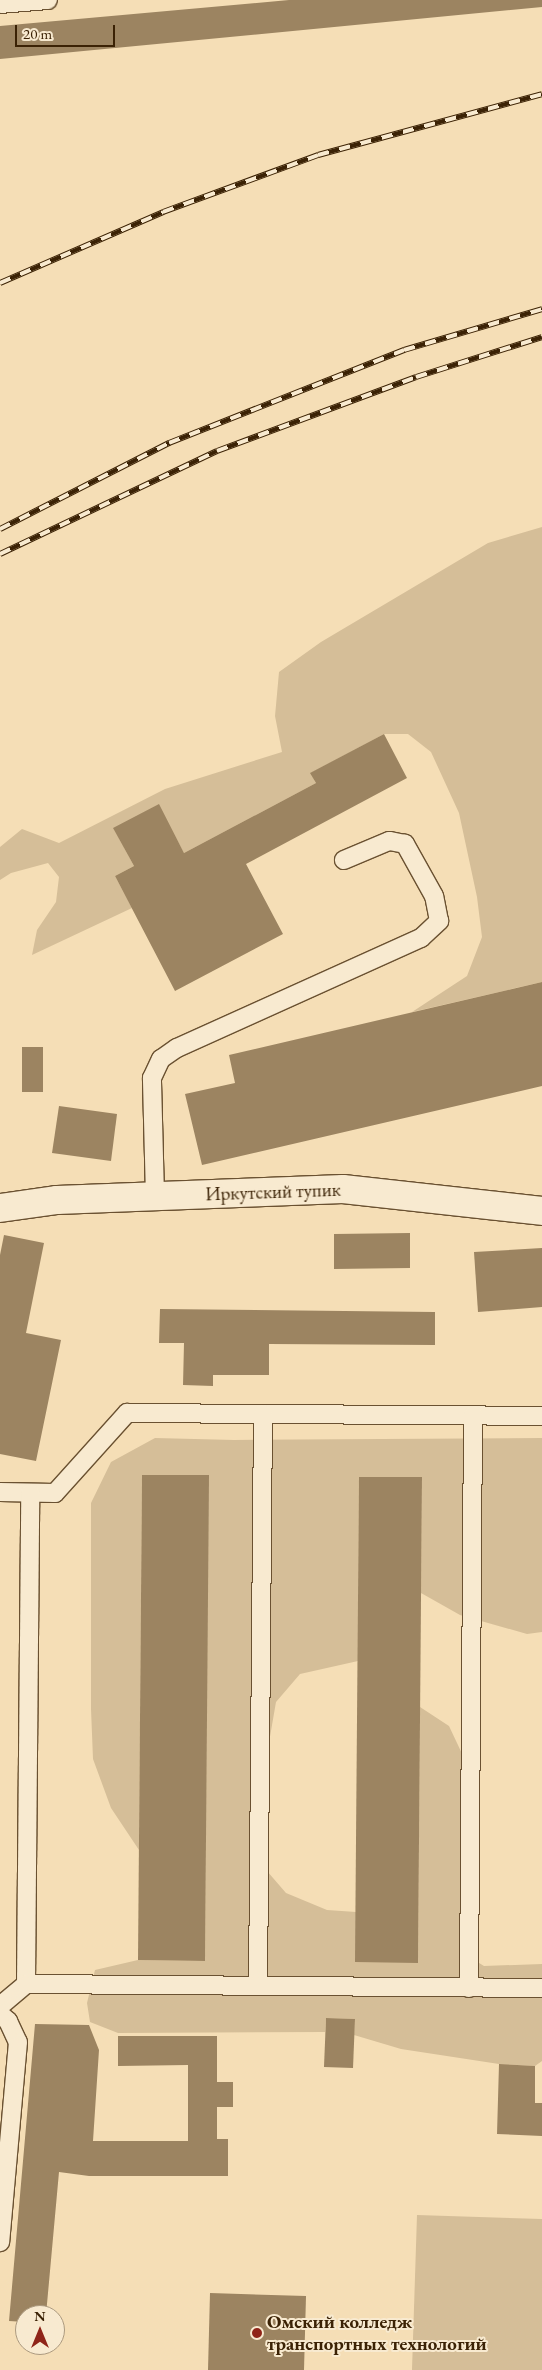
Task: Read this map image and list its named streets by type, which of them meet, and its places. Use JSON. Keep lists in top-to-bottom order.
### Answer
{
  "streets": {
    "street": ["Иркутский тупик"]
  },
  "places": ["Омский колледж транспортных технологий"],
  "scale_bar": "20 m",
  "north": "top"
}
